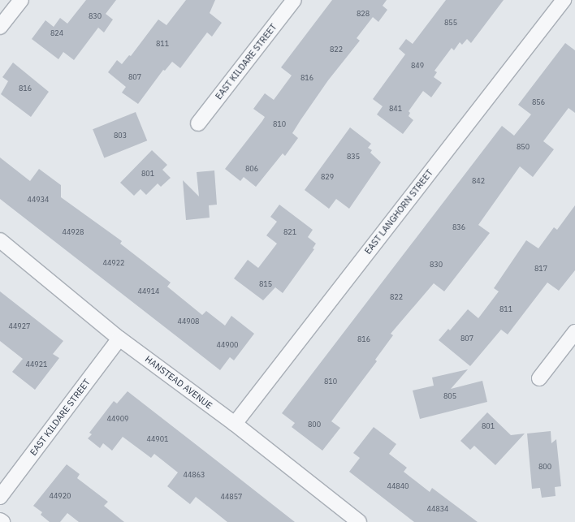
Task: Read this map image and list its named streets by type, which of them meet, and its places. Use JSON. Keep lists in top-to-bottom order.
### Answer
{
  "streets": {
    "street": ["EAST KILDARE STREET", "EAST LANGHORN STREET", "HANSTEAD AVENUE"]
  },
  "crossings": [
    ["EAST KILDARE STREET", "HANSTEAD AVENUE"],
    ["EAST LANGHORN STREET", "HANSTEAD AVENUE"]
  ],
  "house_numbers": [
    "828",
    "830",
    "855",
    "824",
    "811",
    "822",
    "849",
    "807",
    "816",
    "816",
    "856",
    "841",
    "810",
    "803",
    "850",
    "835",
    "806",
    "801",
    "829",
    "842",
    "44934",
    "836",
    "44928",
    "821",
    "44922",
    "830",
    "817",
    "815",
    "44914",
    "822",
    "811",
    "44908",
    "44927",
    "807",
    "816",
    "44900",
    "44921",
    "810",
    "805",
    "44909",
    "800",
    "801",
    "44901",
    "800",
    "44863",
    "44840",
    "44920",
    "44857",
    "44834"
  ]
}
